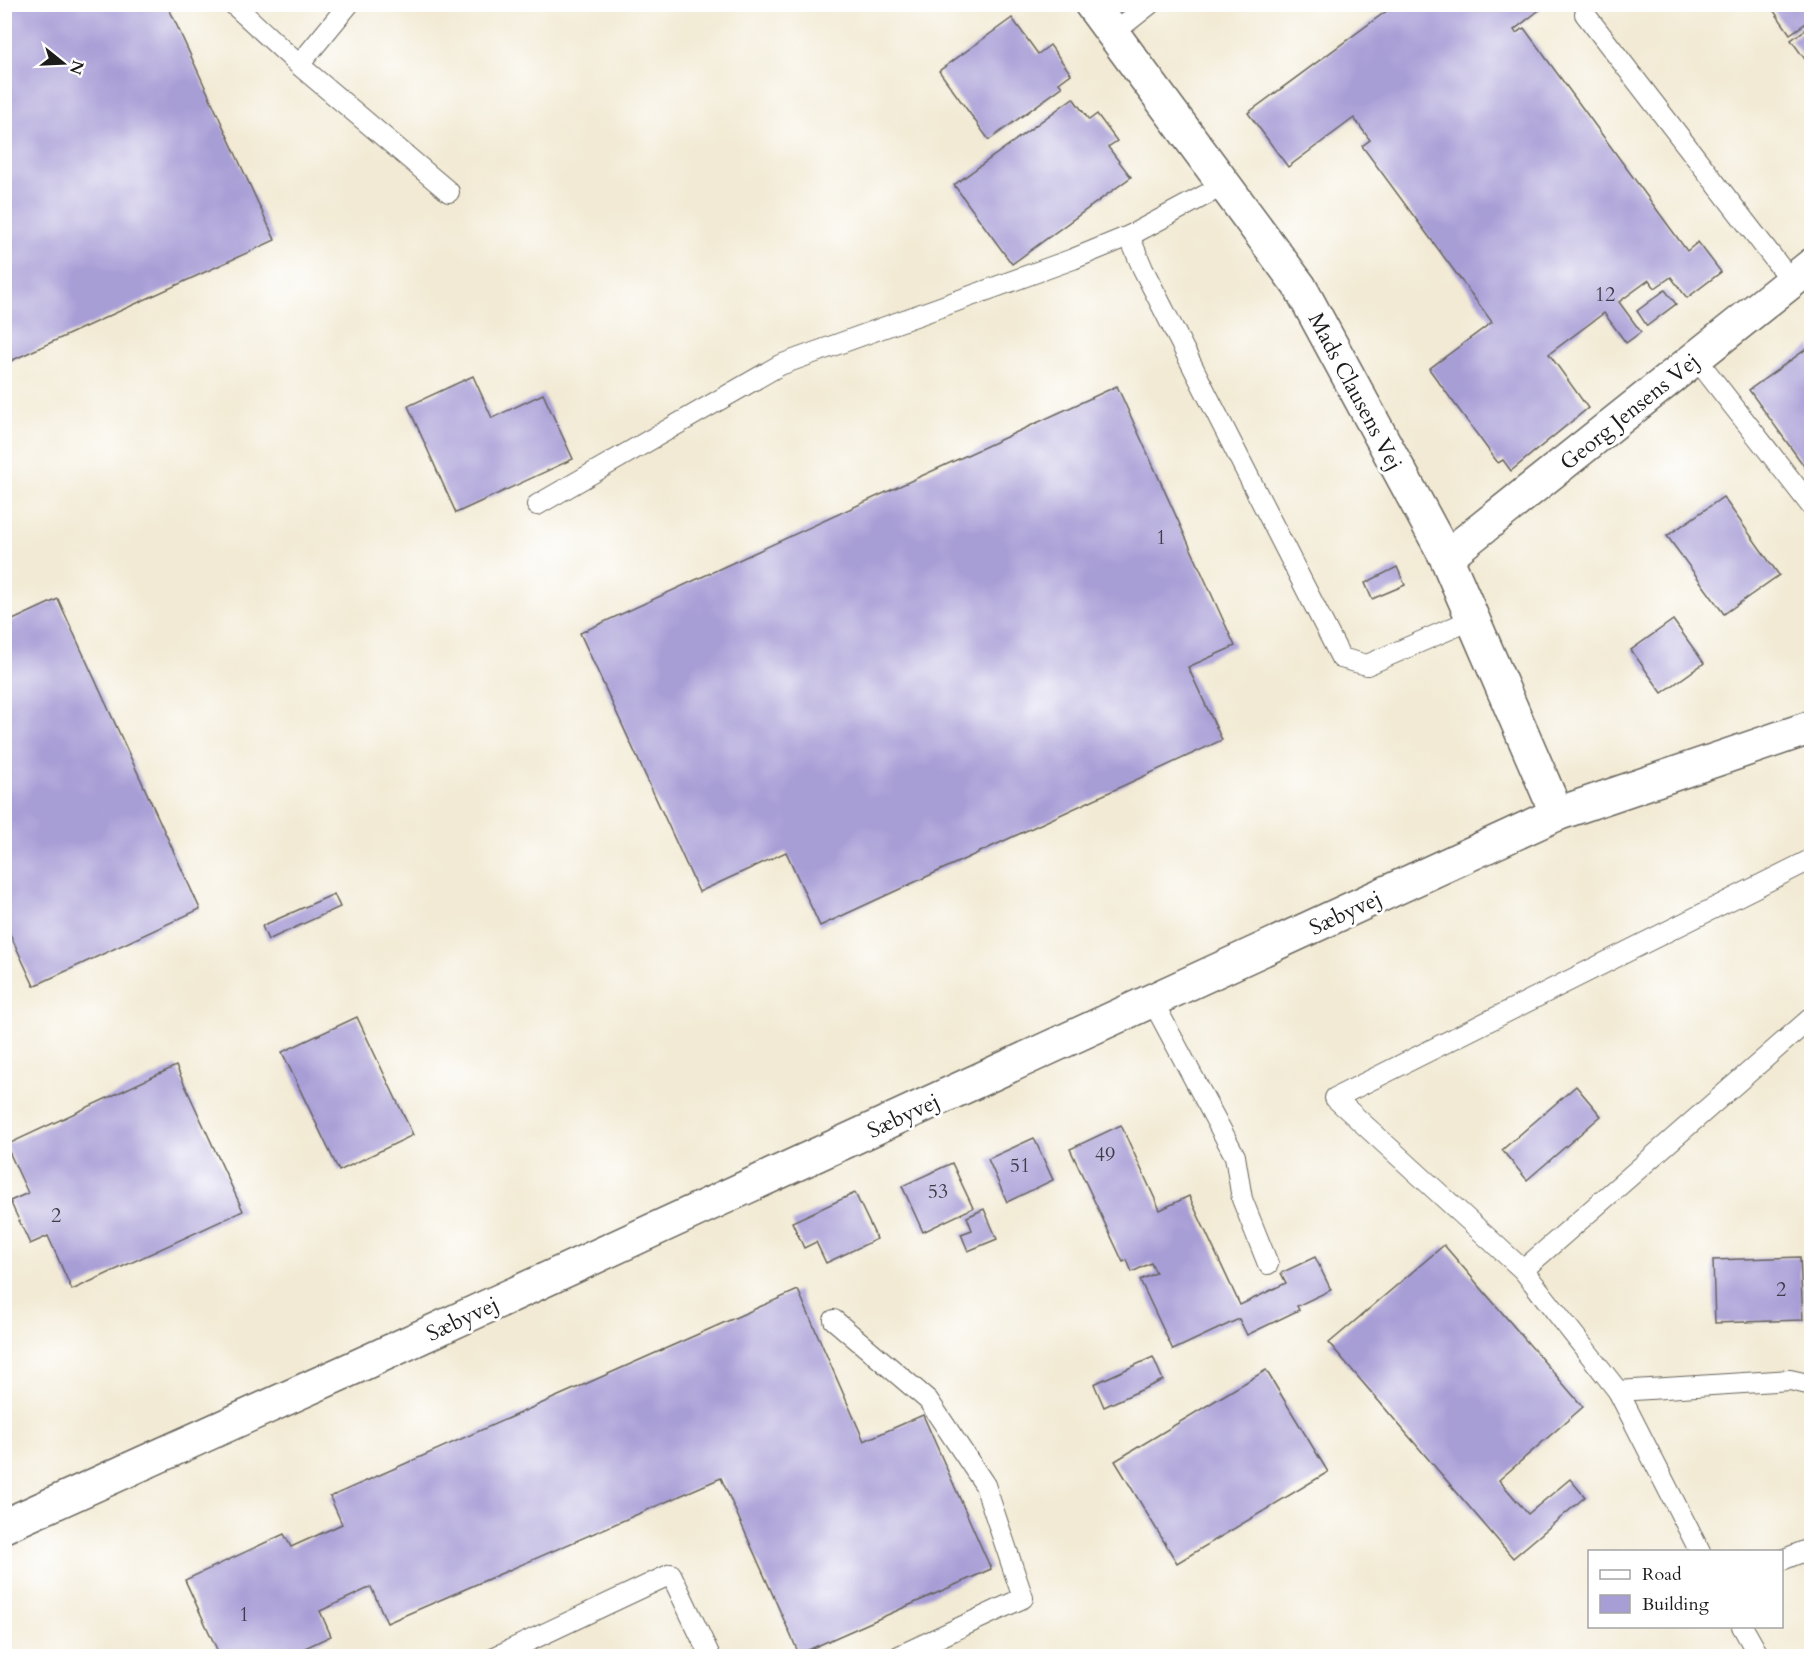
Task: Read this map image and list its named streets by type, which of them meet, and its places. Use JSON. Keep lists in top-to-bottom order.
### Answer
{
  "streets": {
    "street": ["Mads Clausens Vej", "Georg Jensens Vej", "Sæbyvej"]
  },
  "crossings": [
    ["Mads Clausens Vej", "Georg Jensens Vej"],
    ["Mads Clausens Vej", "Sæbyvej"]
  ],
  "house_numbers": [
    "12",
    "1",
    "49",
    "51",
    "53",
    "2",
    "2",
    "1"
  ],
  "legend": ["Road", "Building"],
  "north": "right"
}
